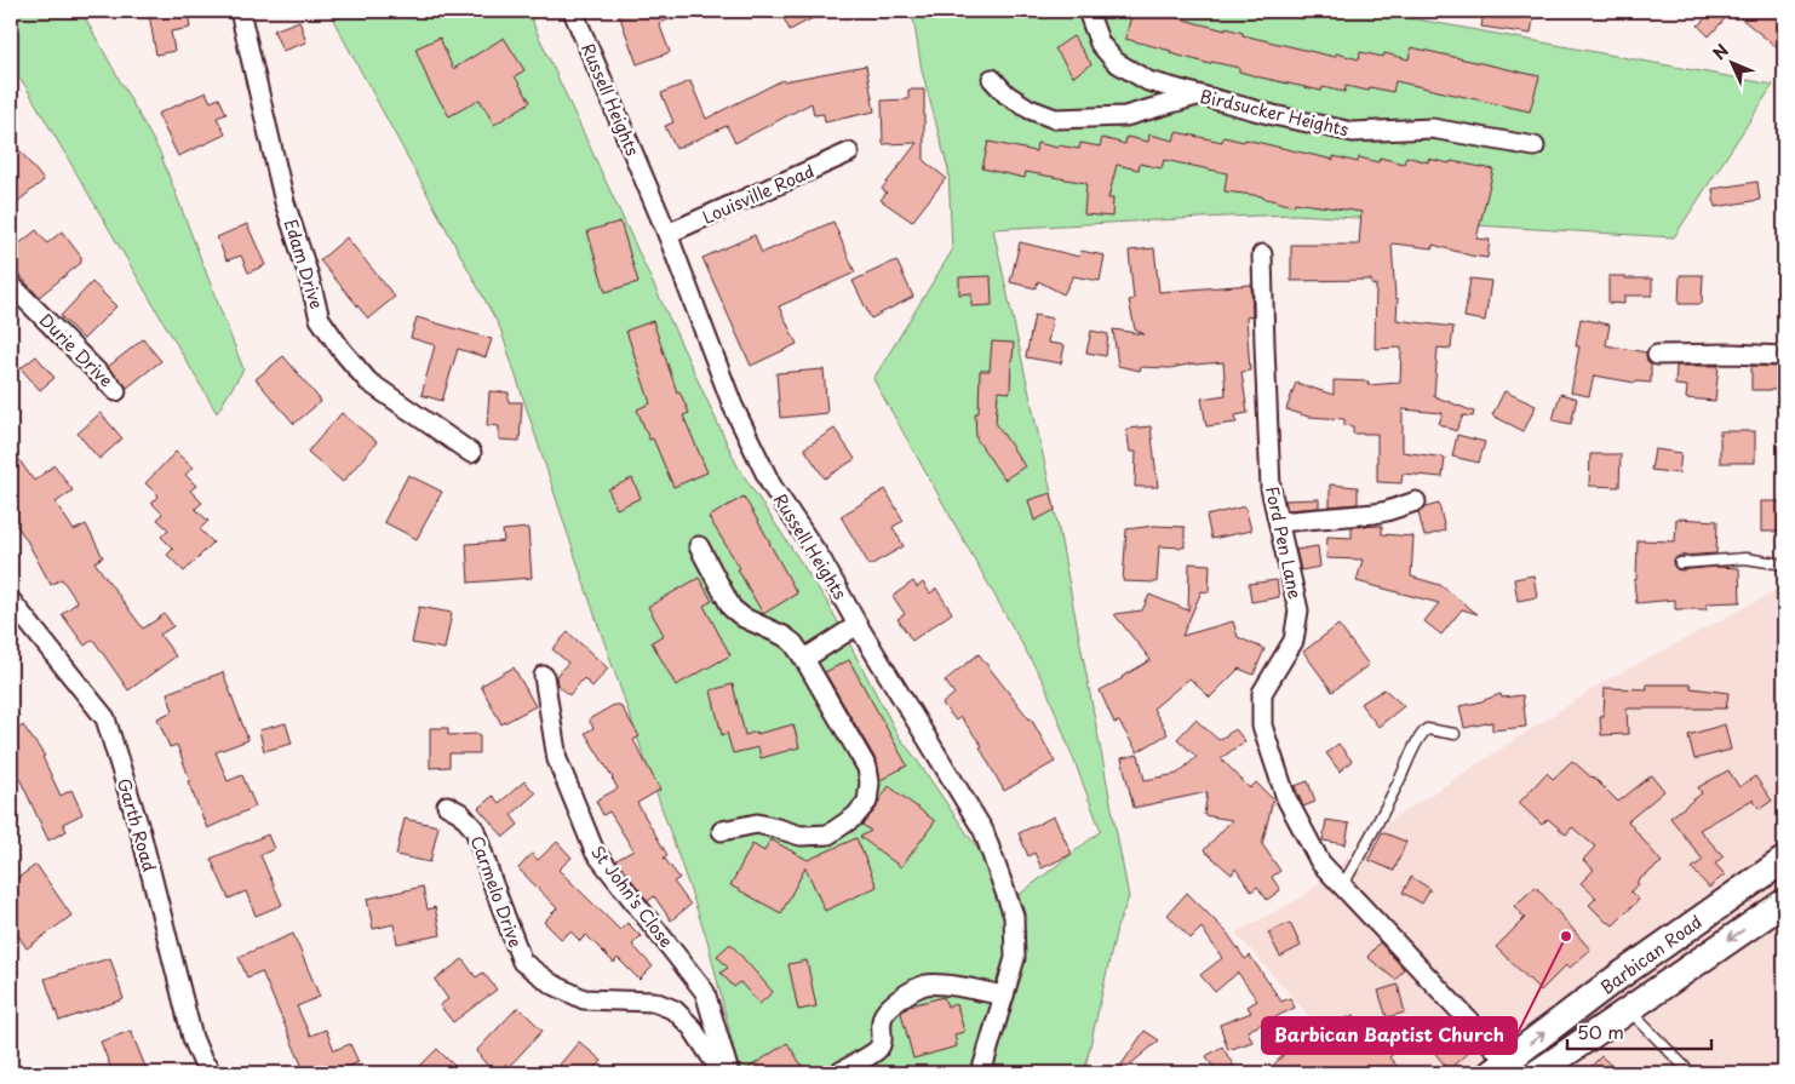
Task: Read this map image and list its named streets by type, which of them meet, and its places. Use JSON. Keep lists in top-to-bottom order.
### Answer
{
  "streets": {
    "main road": ["Barbican Road"],
    "street": [
      "Russell Heights",
      "Birdsucker Heights",
      "Louisville Road",
      "Edam Drive",
      "Durie Drive",
      "Ford Pen Lane",
      "Garth Road",
      "Carmelo Drive",
      "St John's Close"
    ]
  },
  "crossings": [
    ["Russell Heights", "Louisville Road"],
    ["Ford Pen Lane", "Barbican Road"]
  ],
  "places": ["Barbican Baptist Church"],
  "scale_bar": "50 m",
  "north": "top left"
}
